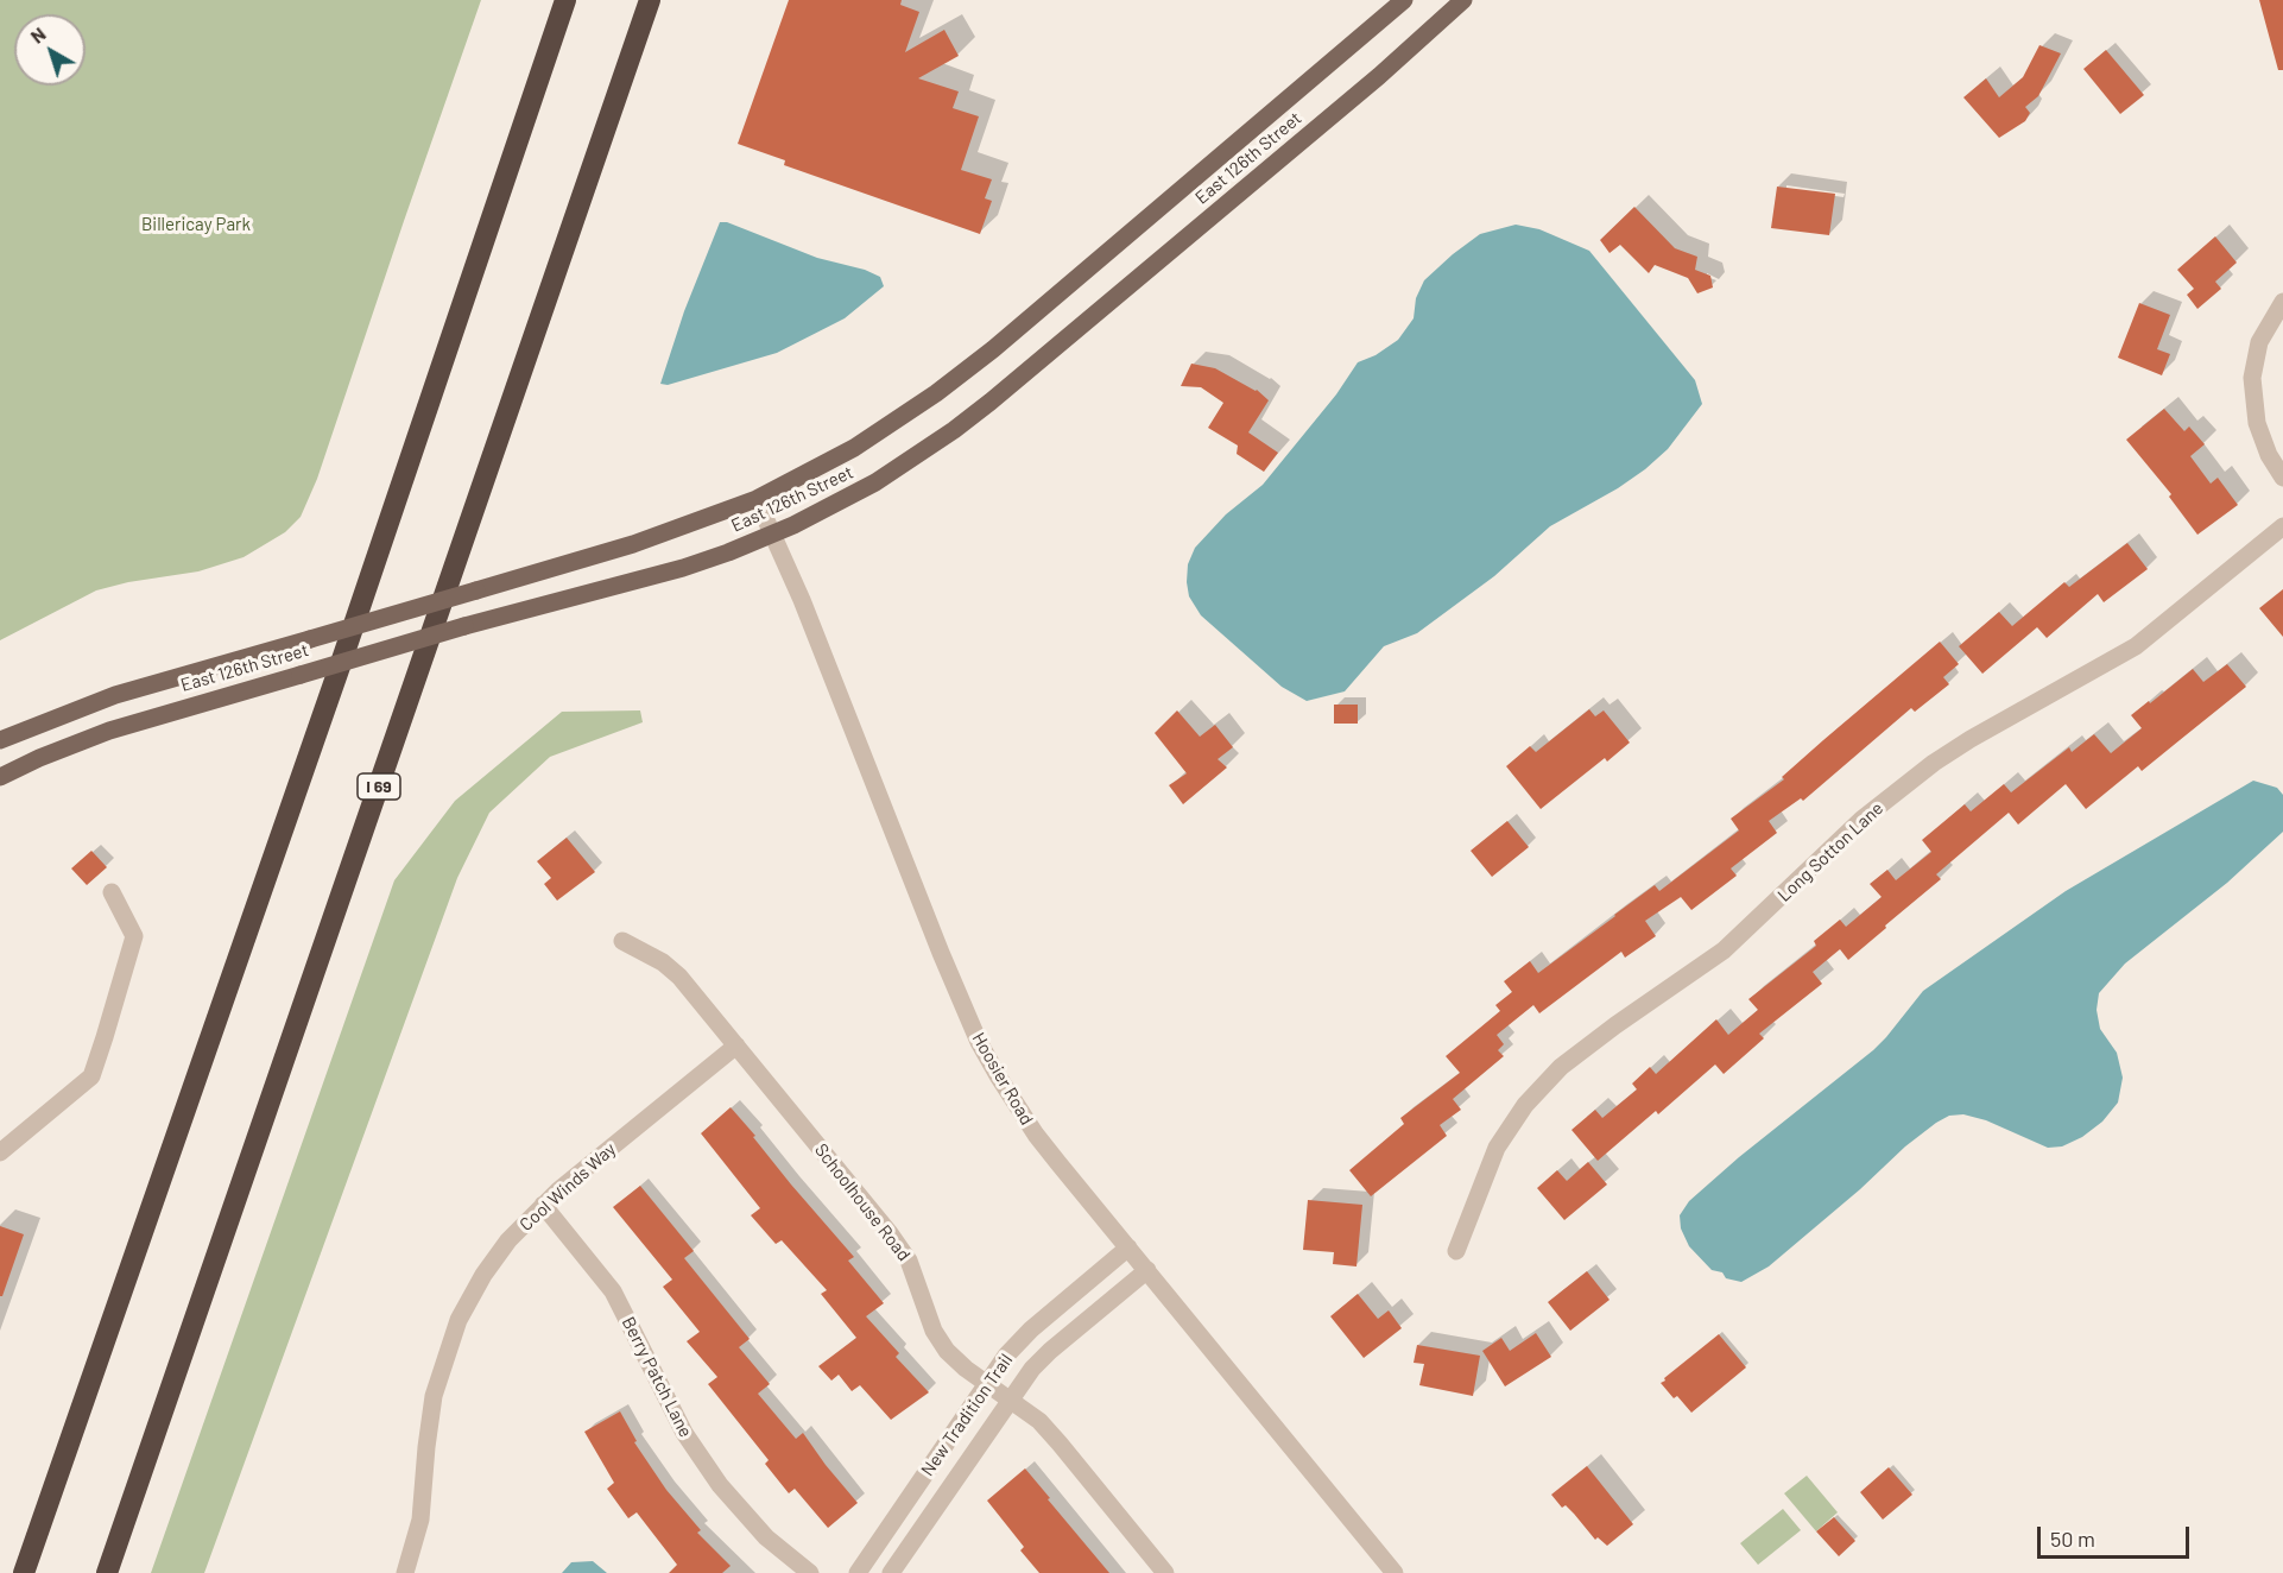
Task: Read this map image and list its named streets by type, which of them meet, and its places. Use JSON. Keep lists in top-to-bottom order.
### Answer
{
  "streets": {
    "highway": ["I 69"],
    "main road": ["East 126th Street"],
    "street": [
      "Long Sotton Lane",
      "Hoosier Road",
      "Cool Winds Way",
      "Schoolhouse Road",
      "Berry Patch Lane",
      "New Tradition Trail"
    ]
  },
  "crossings": [
    ["East 126th Street", "Hoosier Road"],
    ["Hoosier Road", "New Tradition Trail"],
    ["Cool Winds Way", "Schoolhouse Road"],
    ["Cool Winds Way", "Berry Patch Lane"],
    ["Schoolhouse Road", "New Tradition Trail"]
  ],
  "parks": ["Billericay Park"],
  "scale_bar": "50 m",
  "north": "top left"
}
